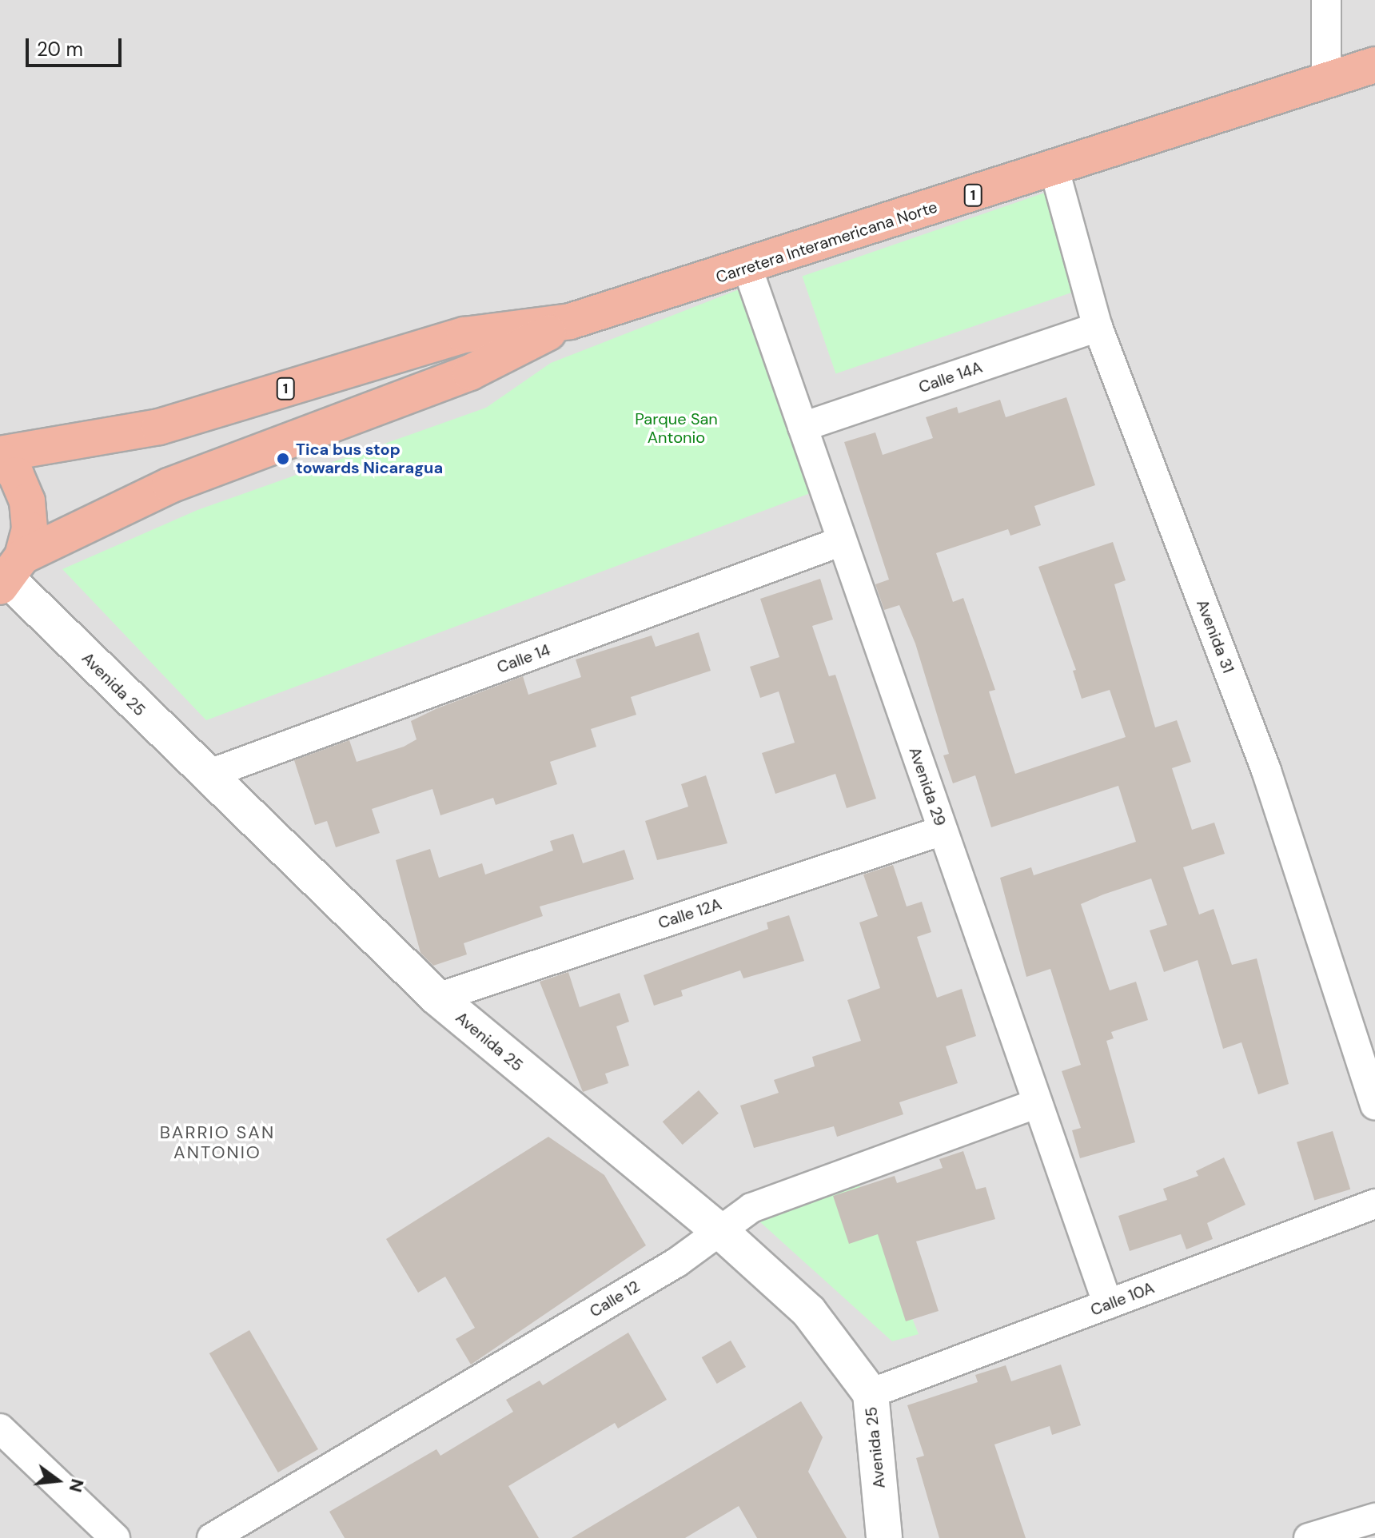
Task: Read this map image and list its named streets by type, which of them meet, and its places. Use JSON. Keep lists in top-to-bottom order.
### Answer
{
  "streets": {
    "highway": ["1", "Carretera Interamericana Norte"],
    "street": [
      "Calle 14A",
      "Avenida 31",
      "Calle 14",
      "Avenida 25",
      "Avenida 29",
      "Calle 12A",
      "Calle 12",
      "Calle 10A"
    ]
  },
  "crossings": [
    ["1", "Carretera Interamericana Norte"],
    ["1", "Avenida 25"],
    ["Carretera Interamericana Norte", "Avenida 31"],
    ["Carretera Interamericana Norte", "Avenida 25"],
    ["Carretera Interamericana Norte", "Avenida 29"],
    ["Calle 14A", "Avenida 31"],
    ["Calle 14A", "Avenida 29"],
    ["Calle 14", "Avenida 25"],
    ["Calle 14", "Avenida 29"],
    ["Avenida 25", "Calle 12A"],
    ["Avenida 25", "Calle 12"],
    ["Avenida 25", "Calle 10A"],
    ["Avenida 29", "Calle 12A"],
    ["Avenida 29", "Calle 12"],
    ["Avenida 29", "Calle 10A"]
  ],
  "districts": ["BARRIO SAN ANTONIO"],
  "parks": ["Parque San Antonio"],
  "places": ["Tica bus stop towards Nicaragua"],
  "scale_bar": "20 m",
  "north": "right"
}
